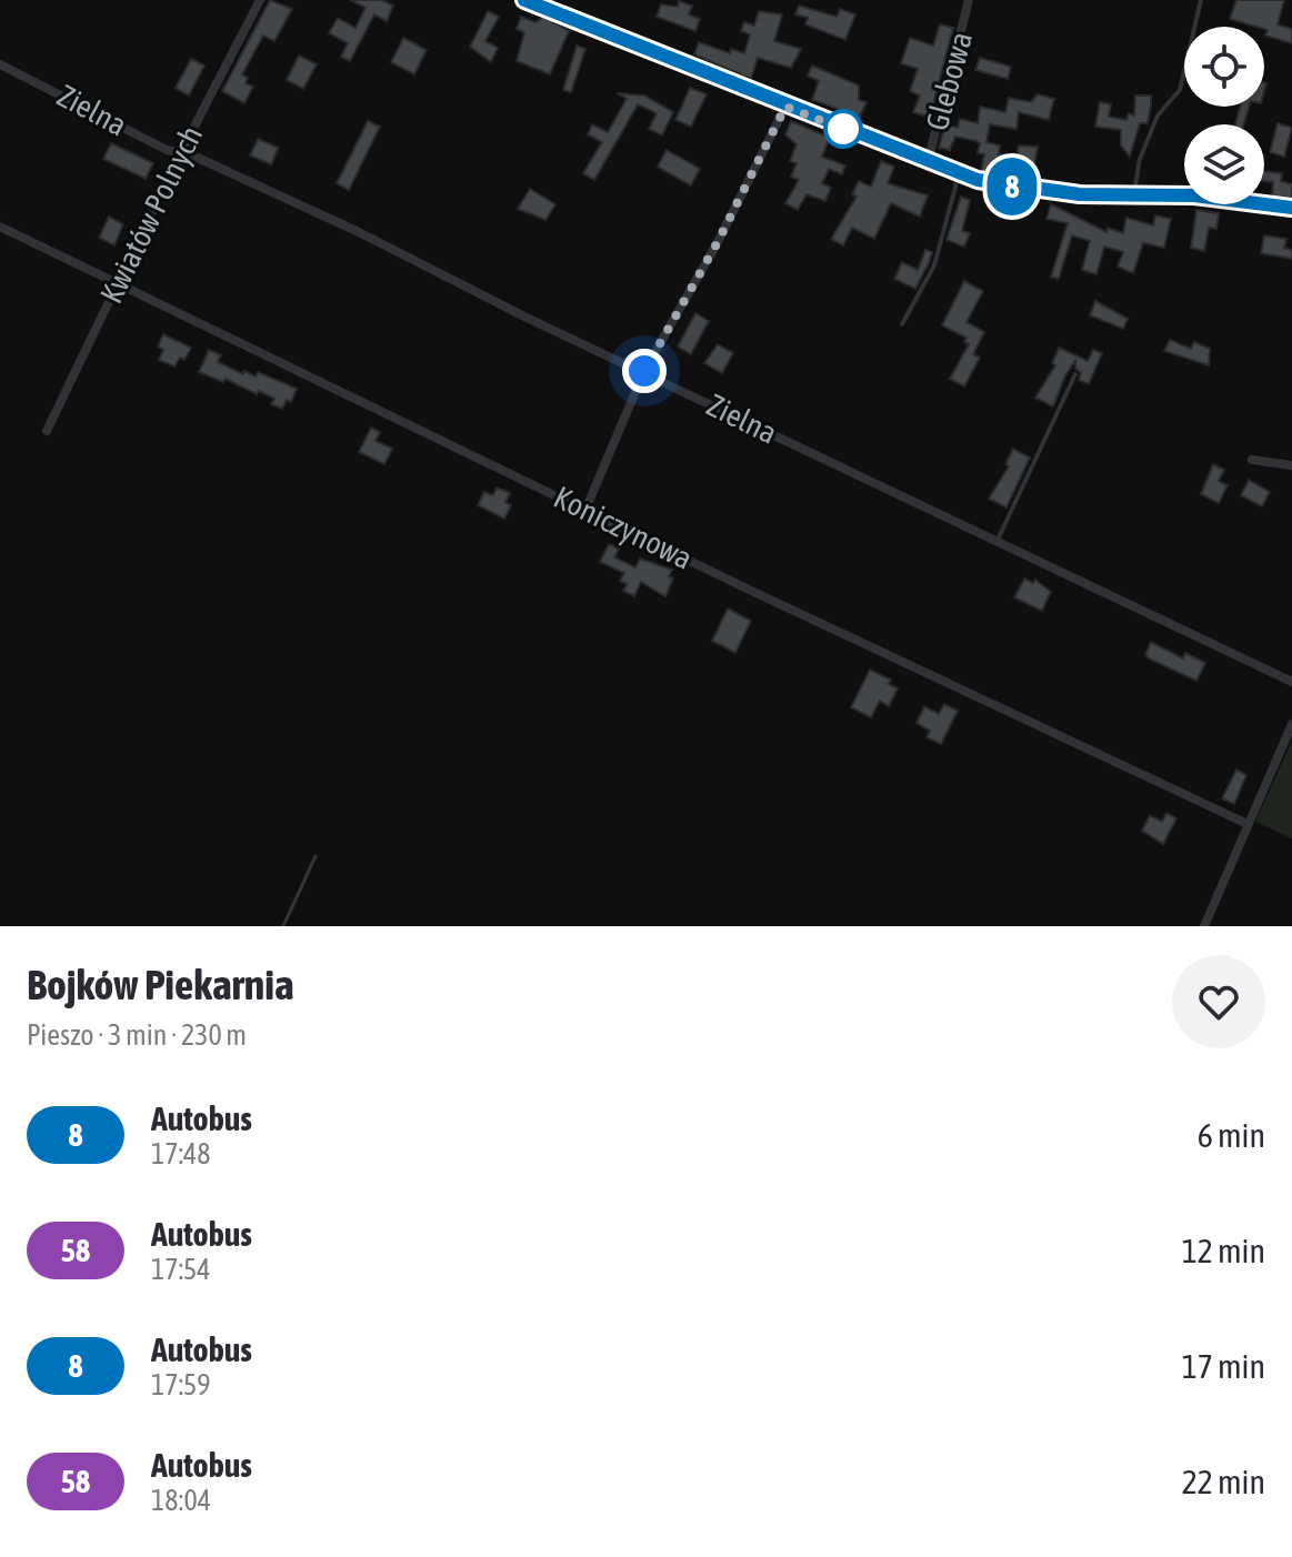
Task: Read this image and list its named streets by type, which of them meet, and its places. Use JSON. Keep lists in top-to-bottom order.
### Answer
{
  "streets": {
    "street": [
      "Glebowa",
      "Zielna",
      "Kwiatów Polnych",
      "Koniczynowa"
    ]
  },
  "crossings": [
    ["Zielna", "Kwiatów Polnych"],
    ["Kwiatów Polnych", "Koniczynowa"]
  ],
  "lines": ["bus line 8"],
  "page": {
    "on_map": "8",
    "heading": ["Bojków Piekarnia", "Pieszo · 3 min · 230 m"],
    "list": [
      {
        "mark": "8",
        "name": "Autobus",
        "note": "17:48",
        "value": "6 min"
      },
      {
        "mark": "58",
        "name": "Autobus",
        "note": "17:54",
        "value": "12 min"
      },
      {
        "mark": "8",
        "name": "Autobus",
        "note": "17:59",
        "value": "17 min"
      },
      {
        "mark": "58",
        "name": "Autobus",
        "note": "18:04",
        "value": "22 min"
      }
    ]
  }
}
